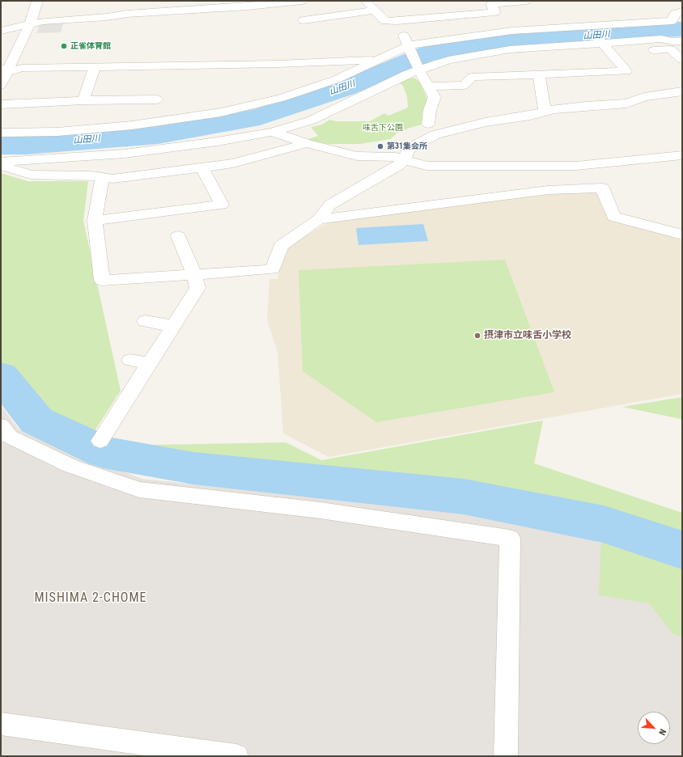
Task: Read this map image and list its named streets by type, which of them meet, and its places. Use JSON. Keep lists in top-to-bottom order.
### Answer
{
  "districts": ["MISHIMA 2-CHOME"],
  "water": ["山田川"],
  "parks": ["味舌下公園"],
  "places": ["正雀体育館", "第31集会所", "摂津市立味舌小学校"],
  "north": "bottom right"
}
